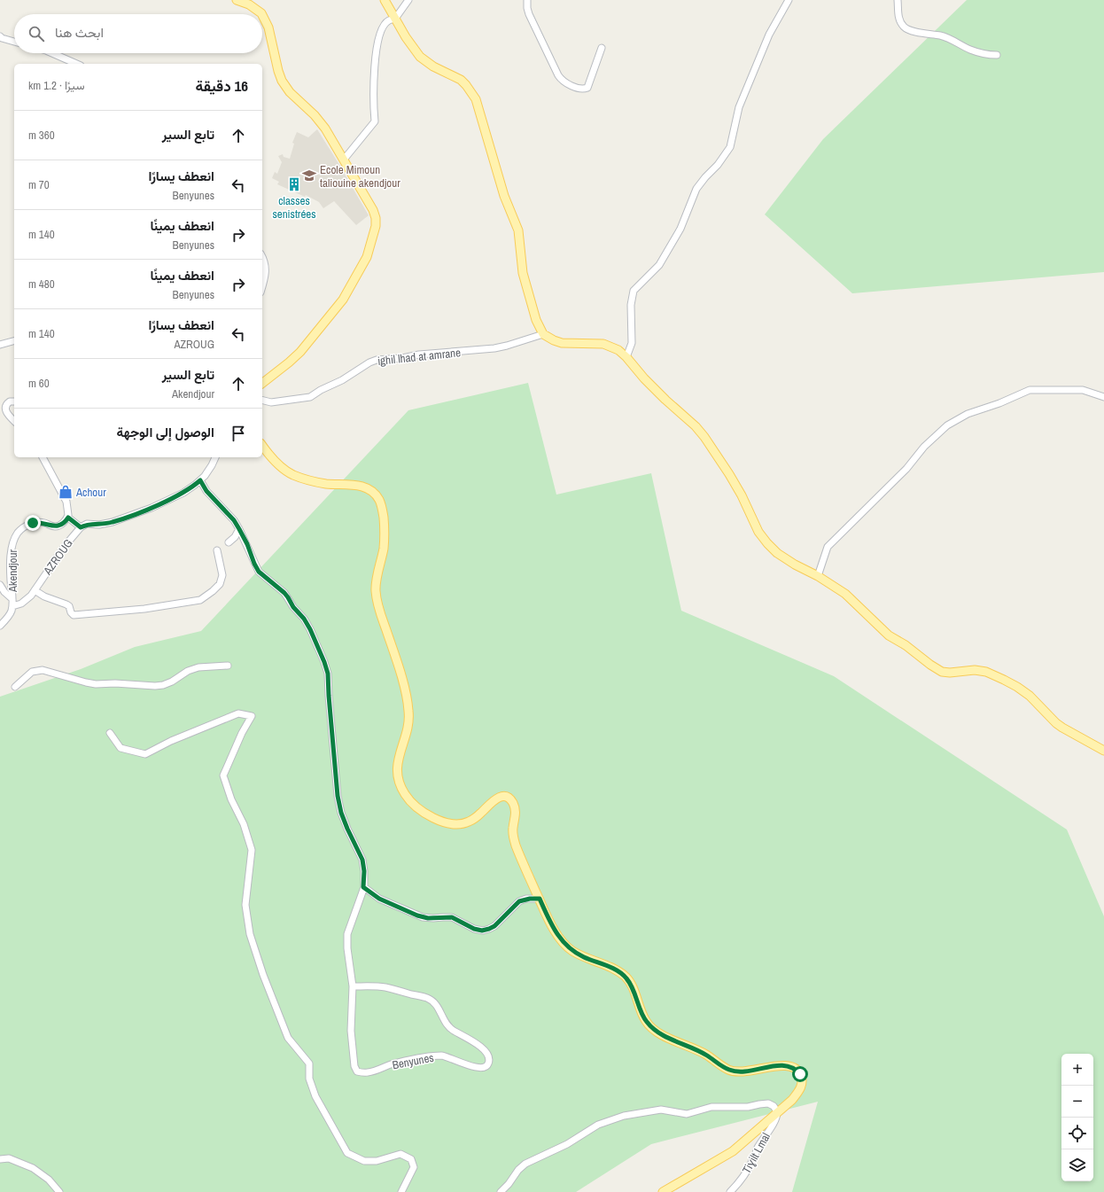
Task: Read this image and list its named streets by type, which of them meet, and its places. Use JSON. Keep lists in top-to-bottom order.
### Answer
{
  "streets": {
    "street": [
      "ighil lhad at amrane",
      "AZROUG",
      "Akendjour",
      "Benyunes",
      "Tiɣilt Lmal"
    ]
  },
  "crossings": [
    ["AZROUG", "Akendjour"],
    ["AZROUG", "Benyunes"]
  ],
  "places": {
    "school or university": ["Ecole Mimoun taliouine akendjour"],
    "building": ["classes senistrées"],
    "shop": ["Achour"]
  },
  "page": {
    "search": "ابحث هنا",
    "heading": ["16 دقيقة", "سيرًا · 1.2 km"],
    "list": [
      ["تابع السير", "360 m"],
      ["انعطف يسارًا", "Benyunes", "70 m"],
      ["انعطف يمينًا", "Benyunes", "140 m"],
      ["انعطف يمينًا", "Benyunes", "480 m"],
      ["انعطف يسارًا", "AZROUG", "140 m"],
      ["تابع السير", "Akendjour", "60 m"],
      "الوصول إلى الوجهة"
    ],
    "map_buttons": ["+", "−"]
  }
}
